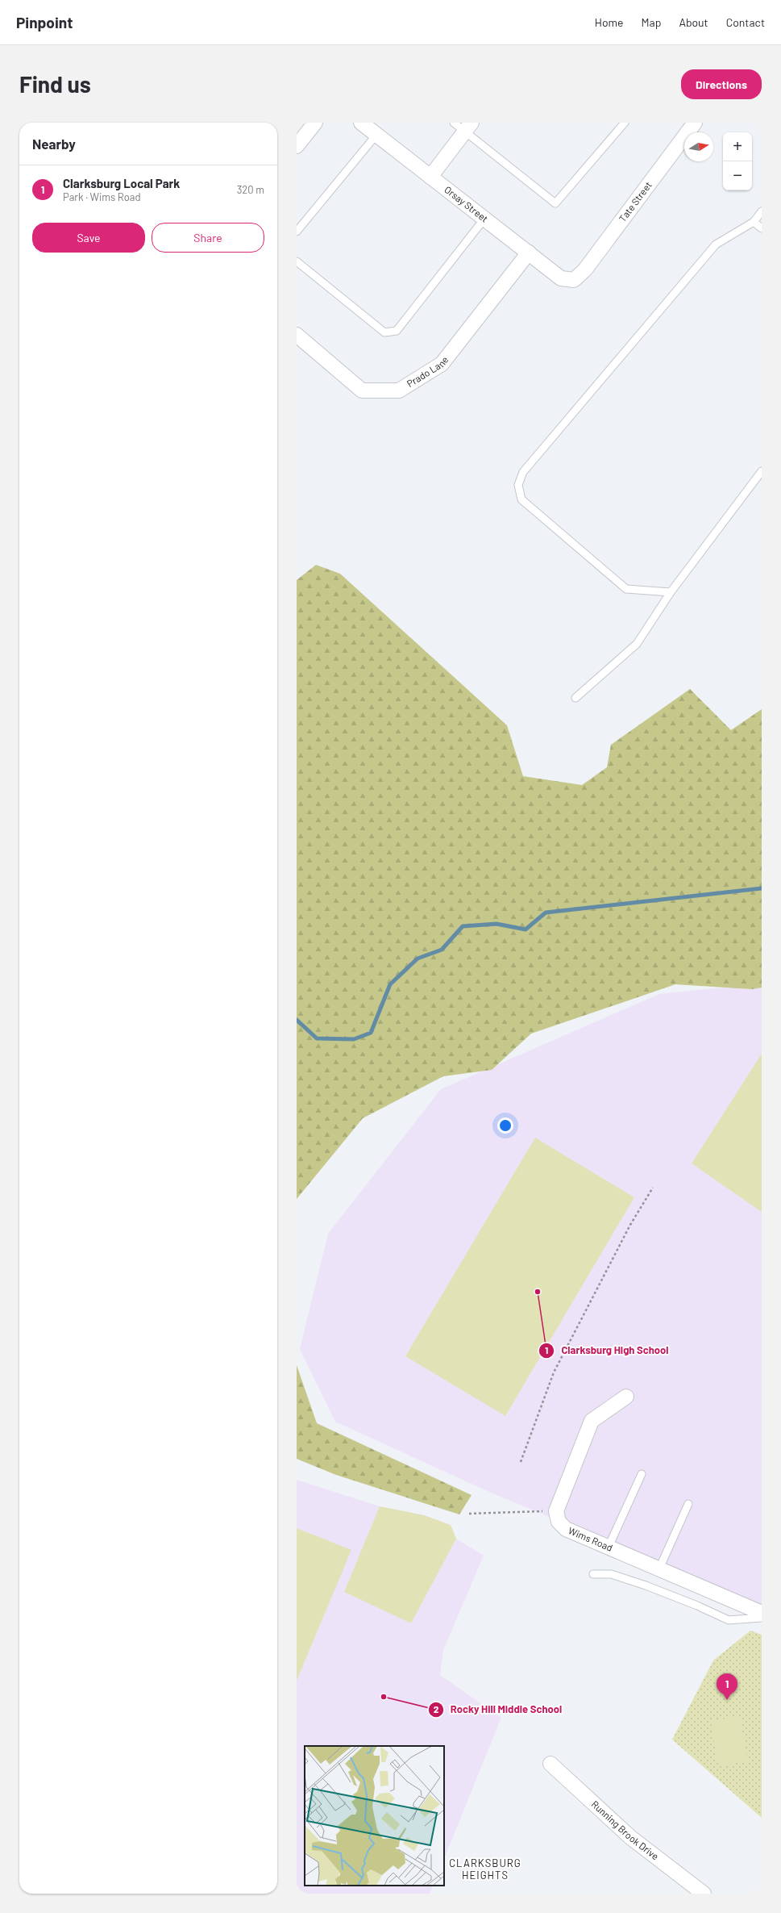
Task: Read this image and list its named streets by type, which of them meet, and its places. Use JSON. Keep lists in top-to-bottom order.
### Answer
{
  "streets": {
    "street": [
      "Tate Street",
      "Orsay Street",
      "Prado Lane",
      "Wims Road",
      "Running Brook Drive"
    ]
  },
  "crossings": [
    ["Tate Street", "Orsay Street"],
    ["Orsay Street", "Prado Lane"]
  ],
  "districts": ["CLARKSBURG HEIGHTS"],
  "places": ["Clarksburg High School", "Rocky Hill Middle School"],
  "north": "right",
  "page": {
    "header": "Pinpoint",
    "nav": [
      "Home",
      "Map",
      "About",
      "Contact"
    ],
    "buttons": [
      "Directions",
      ["Save", "Share"]
    ],
    "title": "Find us",
    "heading": "Nearby",
    "map_buttons": ["+", "−"],
    "list": [
      {
        "mark": "1",
        "name": "Clarksburg Local Park",
        "note": "Park · Wims Road",
        "value": "320 m"
      }
    ],
    "pins": "1"
  }
}
